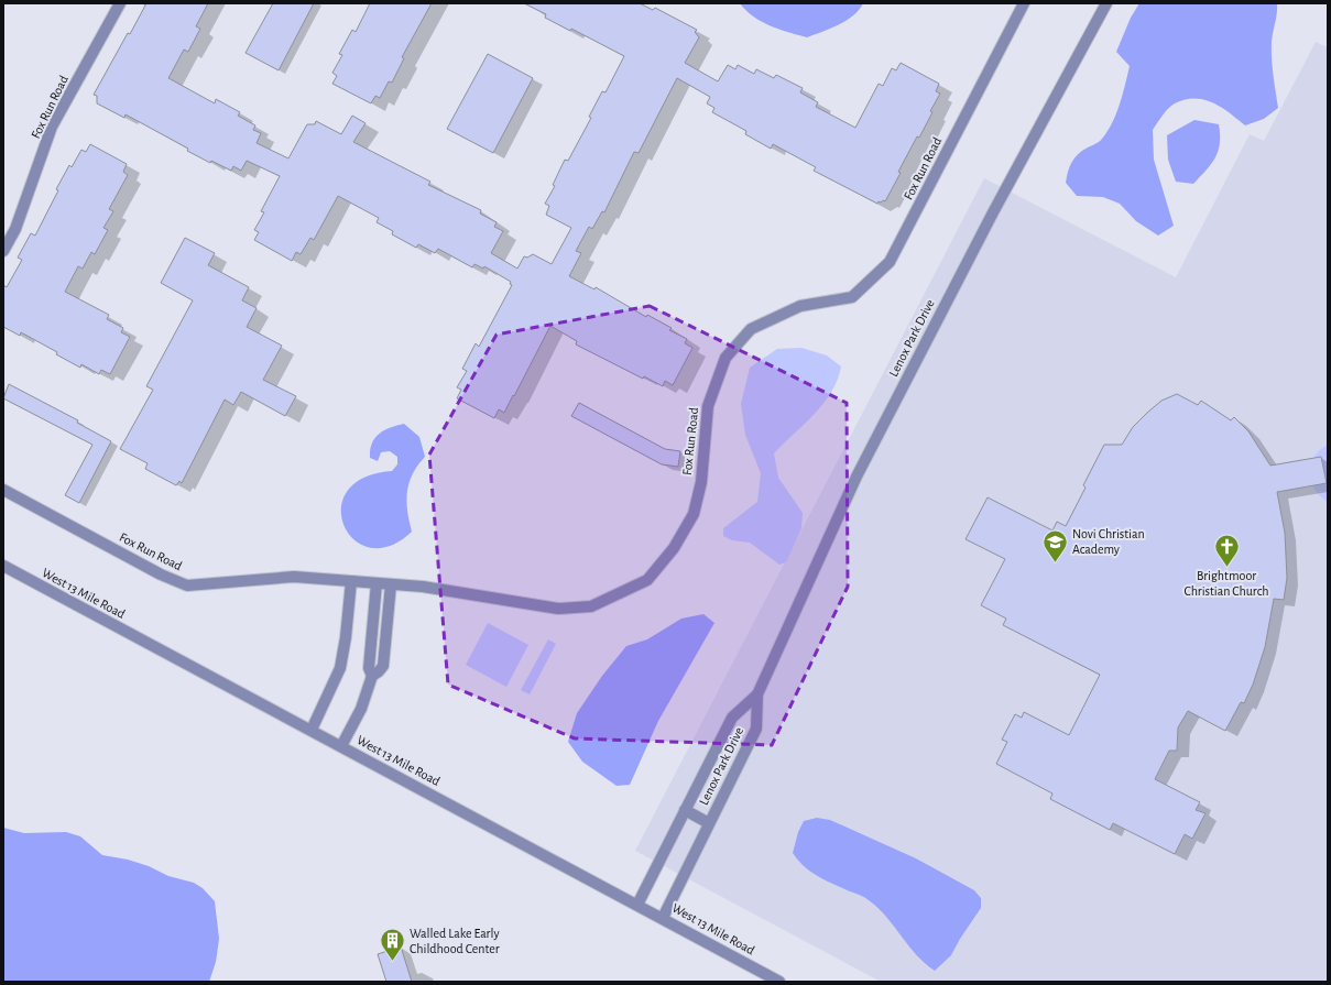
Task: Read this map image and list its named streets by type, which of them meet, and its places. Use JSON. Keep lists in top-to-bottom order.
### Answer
{
  "streets": {
    "street": ["Fox Run Road", "Lenox Park Drive", "West 13 Mile Road"]
  },
  "crossings": [
    ["Lenox Park Drive", "West 13 Mile Road"]
  ],
  "places": {
    "school or university": ["Novi Christian Academy"],
    "church": ["Brightmoor Christian Church"],
    "building": ["Walled Lake Early Childhood Center"]
  }
}
